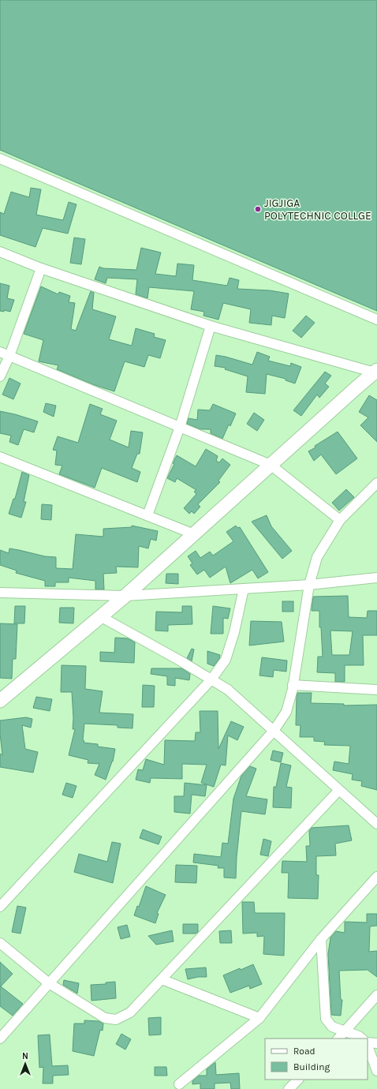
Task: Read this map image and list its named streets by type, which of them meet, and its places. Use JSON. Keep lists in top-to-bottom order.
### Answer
{
  "places": ["JIGJIGA POLYTECHNIC COLLGE"],
  "legend": ["Road", "Building"],
  "north": "top"
}
